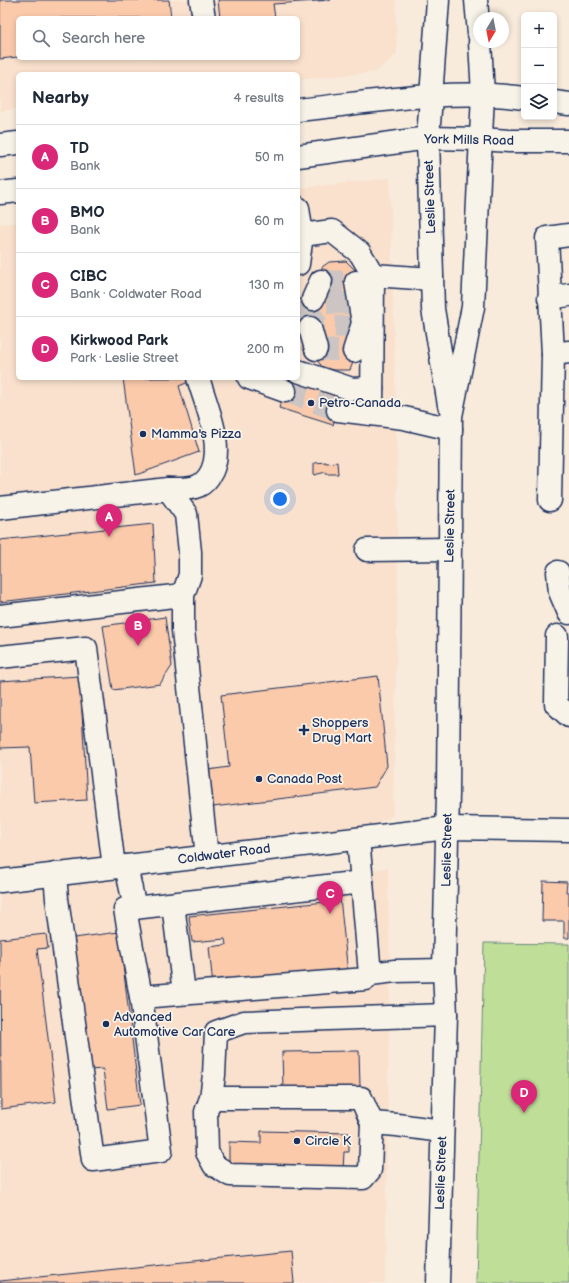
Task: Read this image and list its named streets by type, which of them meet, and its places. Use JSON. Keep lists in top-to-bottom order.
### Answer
{
  "streets": {
    "main road": ["York Mills Road", "Leslie Street", "Coldwater Road"]
  },
  "crossings": [
    ["York Mills Road", "Leslie Street"],
    ["Leslie Street", "Coldwater Road"]
  ],
  "places": {
    "other": [
      "Petro-Canada",
      "Mamma's Pizza",
      "Canada Post",
      "Advanced Automotive Car Care",
      "Circle K"
    ],
    "health": ["Shoppers Drug Mart"]
  },
  "north": "bottom",
  "page": {
    "map_buttons": ["+", "−"],
    "search": "Search here",
    "heading": ["Nearby", "4 results"],
    "list": [
      {
        "mark": "A",
        "name": "TD",
        "note": "Bank",
        "value": "50 m"
      },
      {
        "mark": "B",
        "name": "BMO",
        "note": "Bank",
        "value": "60 m"
      },
      {
        "mark": "C",
        "name": "CIBC",
        "note": "Bank · Coldwater Road",
        "value": "130 m"
      },
      {
        "mark": "D",
        "name": "Kirkwood Park",
        "note": "Park · Leslie Street",
        "value": "200 m"
      }
    ],
    "pins": [
      "A",
      "B",
      "C",
      "D"
    ]
  }
}
